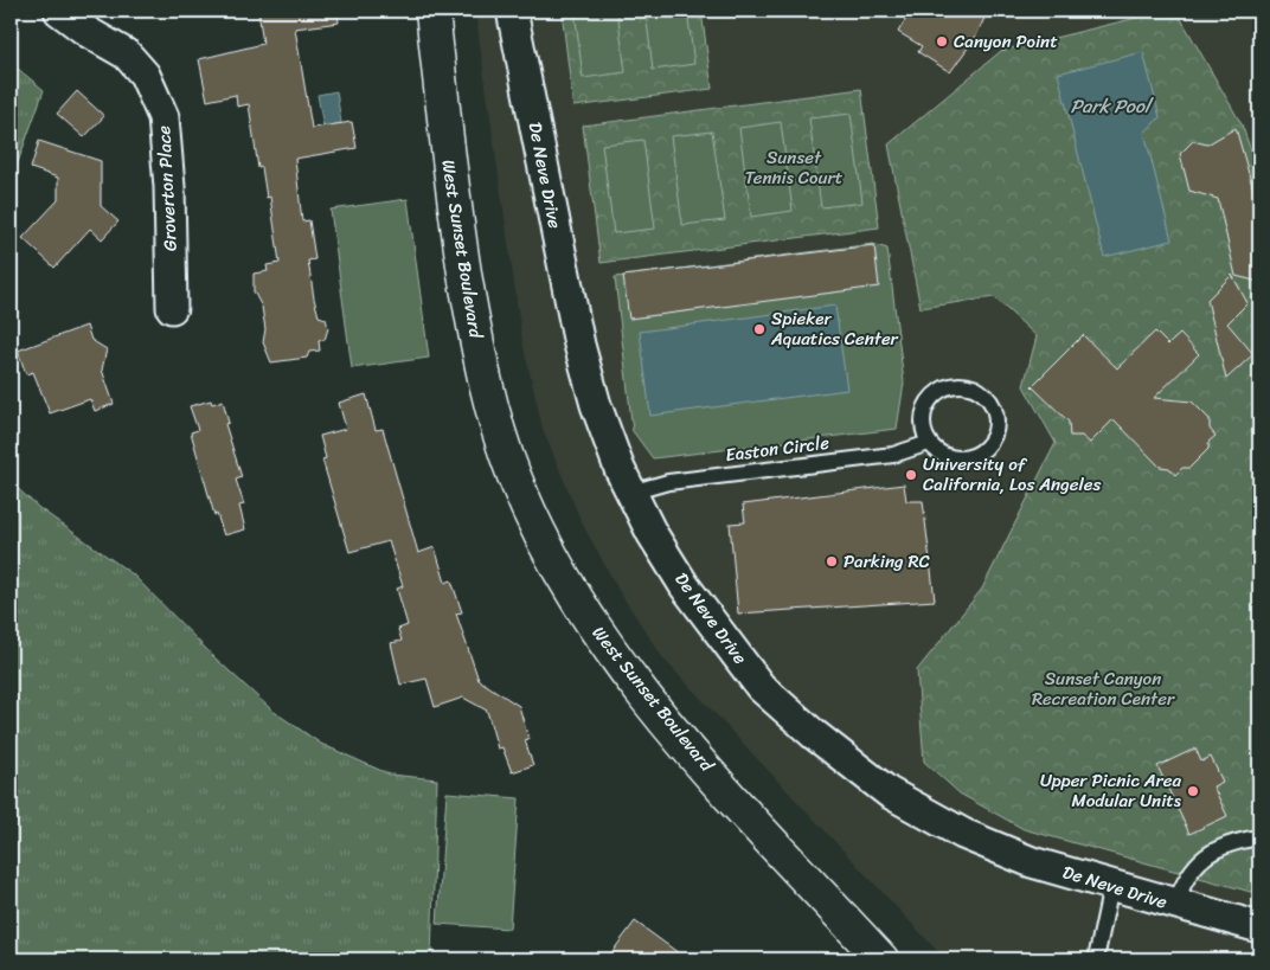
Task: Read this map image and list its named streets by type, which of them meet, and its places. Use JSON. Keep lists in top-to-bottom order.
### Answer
{
  "streets": {
    "main road": ["West Sunset Boulevard"],
    "street": ["De Neve Drive", "Groverton Place"],
    "lane": ["Easton Circle"]
  },
  "crossings": [
    ["De Neve Drive", "Easton Circle"]
  ],
  "water": ["Park Pool"],
  "parks": ["Sunset Tennis Court", "Sunset Canyon Recreation Center"],
  "places": [
    "Canyon Point",
    "Spieker Aquatics Center",
    "University of California, Los Angeles",
    "Parking RC",
    "Upper Picnic Area Modular Units"
  ]
}
